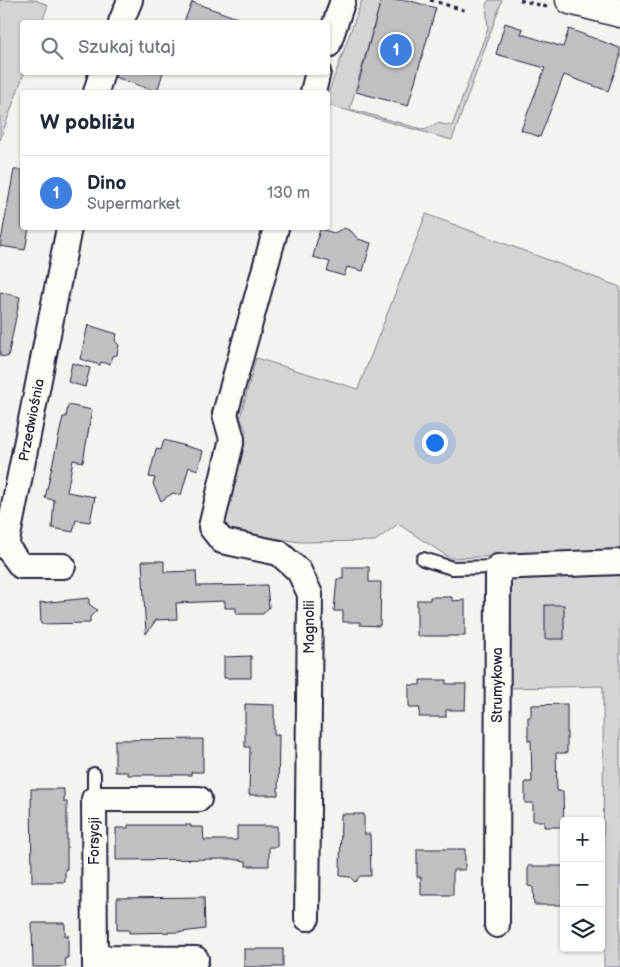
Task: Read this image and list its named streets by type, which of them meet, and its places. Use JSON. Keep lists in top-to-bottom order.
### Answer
{
  "streets": {
    "street": [
      "Przedwiośnia",
      "Magnolii",
      "Strumykowa",
      "Forsycji"
    ]
  },
  "page": {
    "search": "Szukaj tutaj",
    "pins": "1",
    "heading": "W pobliżu",
    "list": [
      {
        "mark": "1",
        "name": "Dino",
        "note": "Supermarket",
        "value": "130 m"
      }
    ],
    "map_buttons": ["+", "−"]
  }
}
